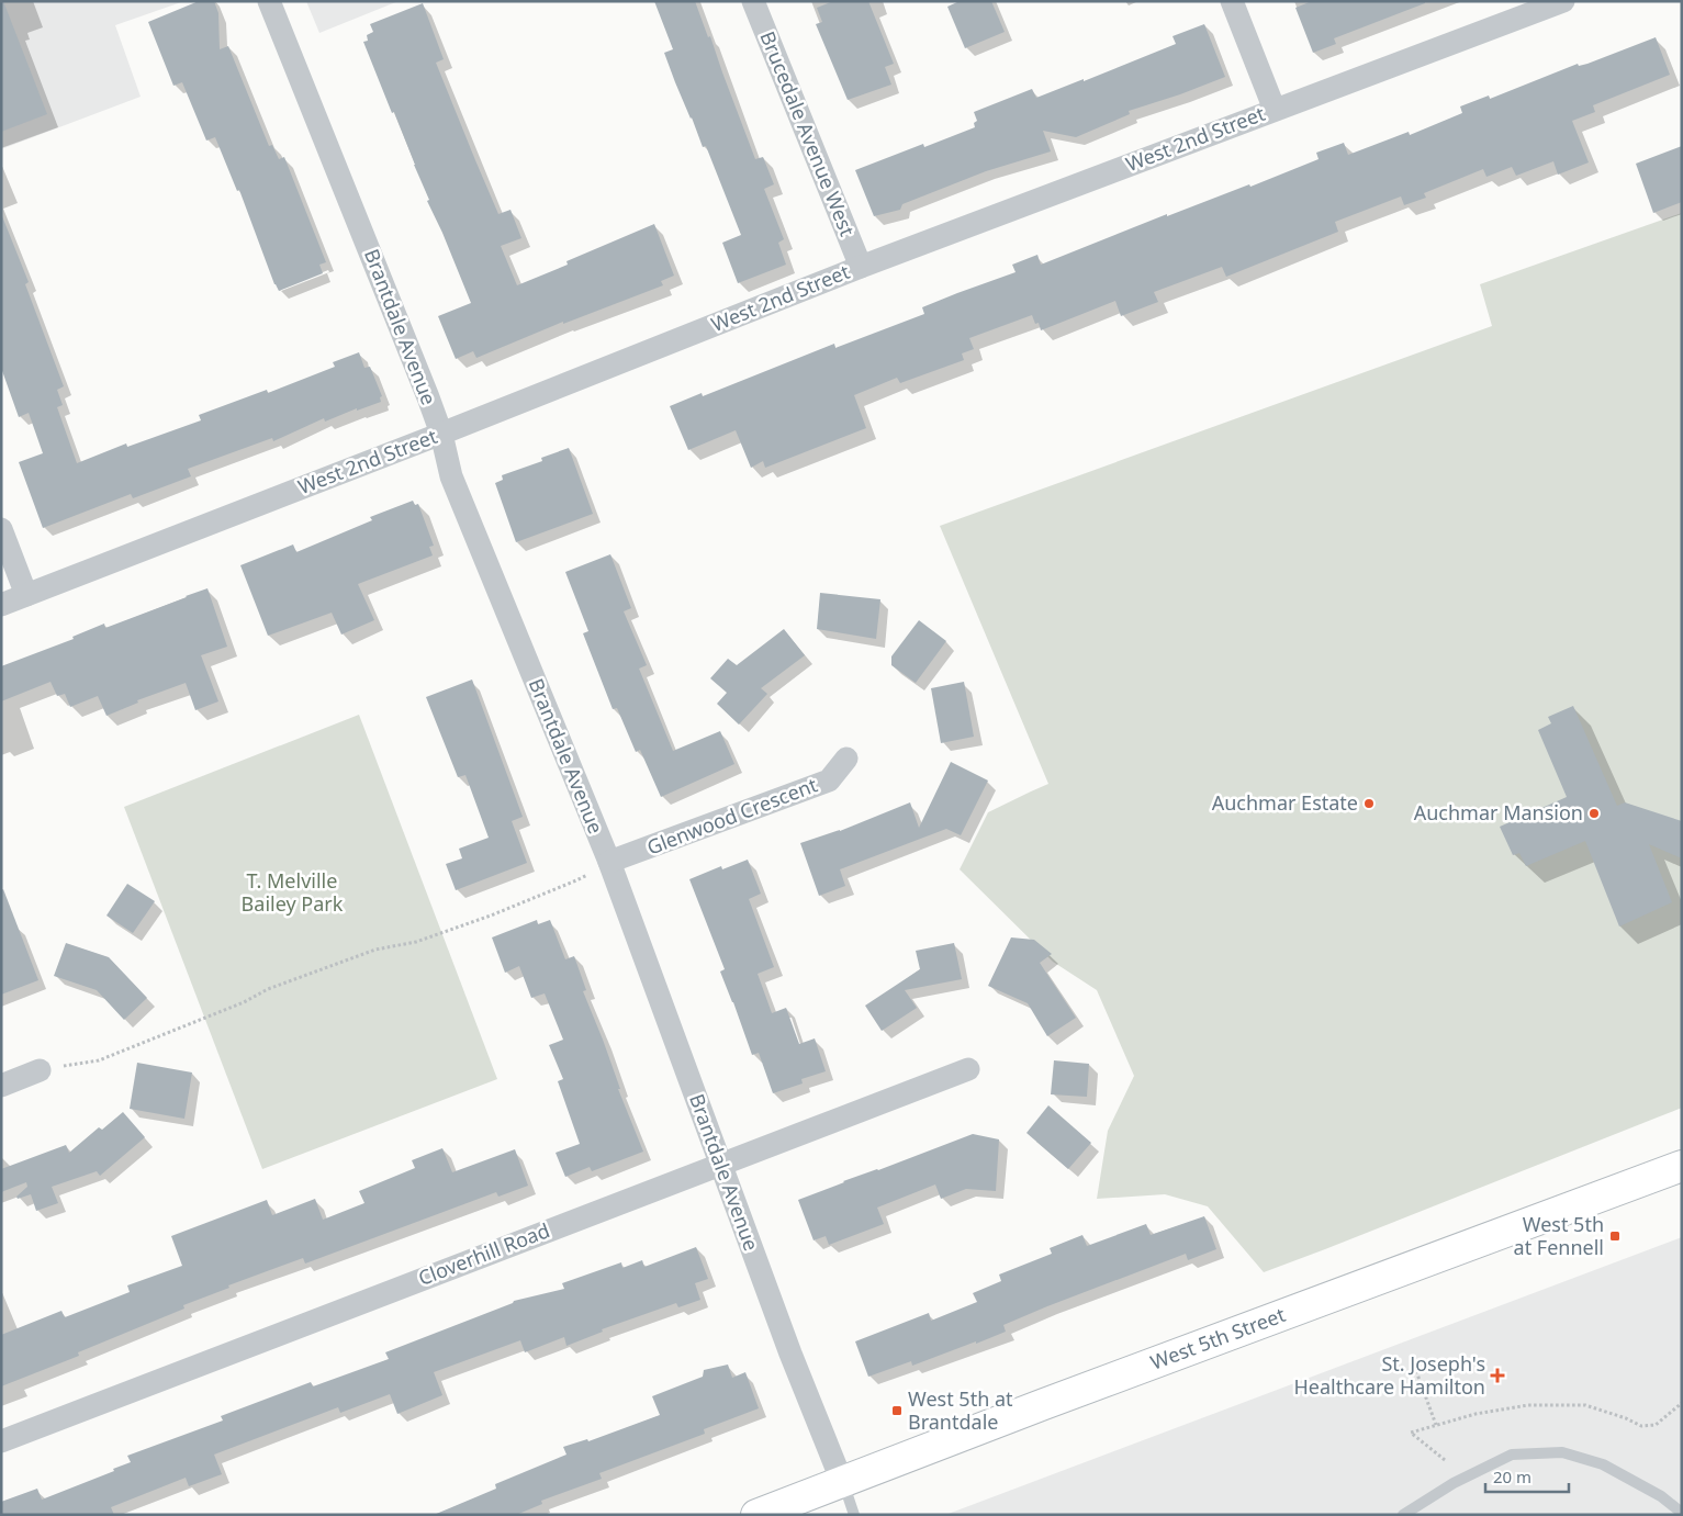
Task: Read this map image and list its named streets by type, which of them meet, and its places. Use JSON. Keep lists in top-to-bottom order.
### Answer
{
  "streets": {
    "main road": ["West 5th Street"],
    "street": [
      "Brucedale Avenue West",
      "West 2nd Street",
      "Brantdale Avenue",
      "Glenwood Crescent",
      "Cloverhill Road"
    ]
  },
  "crossings": [
    ["Brucedale Avenue West", "West 2nd Street"],
    ["West 2nd Street", "Brantdale Avenue"],
    ["Brantdale Avenue", "Glenwood Crescent"],
    ["Brantdale Avenue", "Cloverhill Road"],
    ["Brantdale Avenue", "West 5th Street"]
  ],
  "parks": ["T. Melville Bailey Park"],
  "places": {
    "other": ["Auchmar Estate", "Auchmar Mansion"],
    "transit": ["West 5th at Fennell", "West 5th at Brantdale"],
    "health": ["St. Joseph's Healthcare Hamilton"]
  },
  "scale_bar": "20 m"
}
